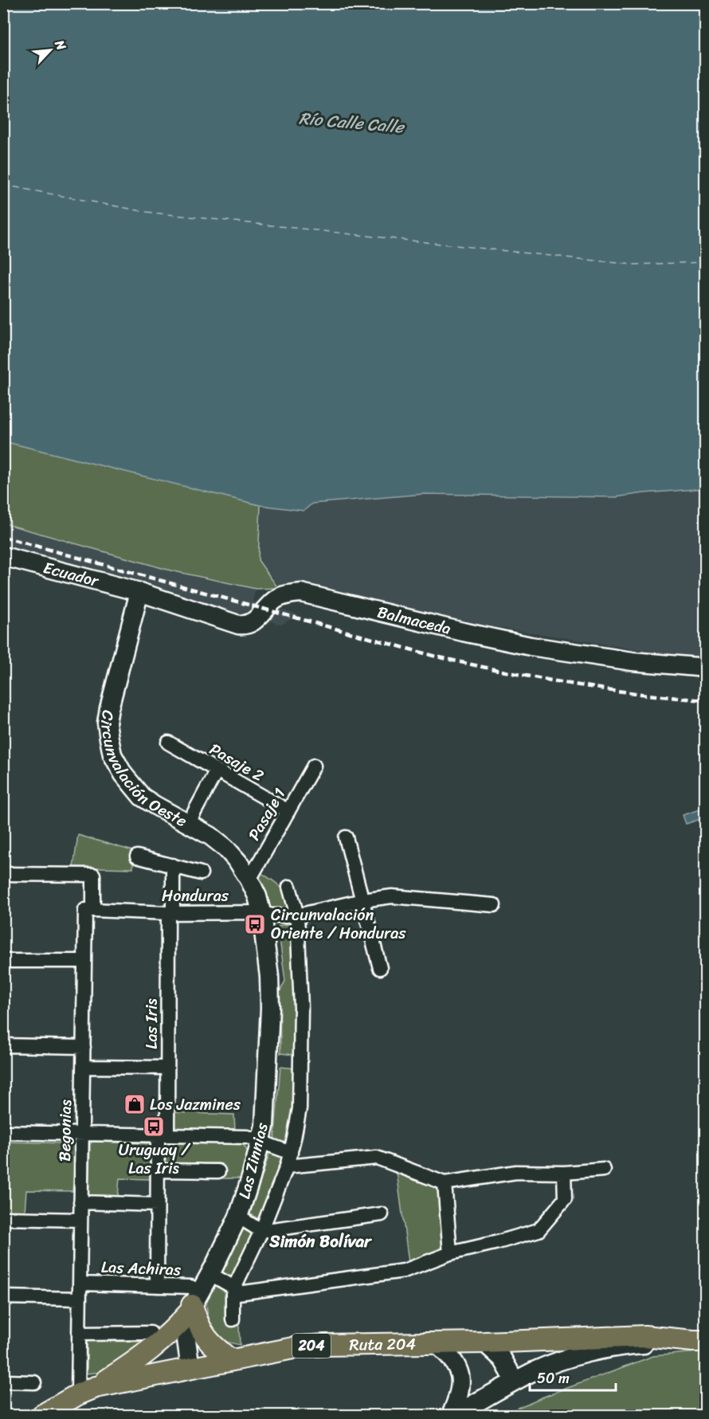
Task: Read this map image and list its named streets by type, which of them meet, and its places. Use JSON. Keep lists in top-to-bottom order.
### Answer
{
  "streets": {
    "main road": [
      "Ecuador",
      "Balmaceda",
      "Circunvalación Oeste",
      "Las Zinnias",
      "Ruta 204",
      "204"
    ],
    "street": [
      "Pasaje 2",
      "Pasaje 1",
      "Honduras",
      "Las Iris",
      "Begonias",
      "Las Achiras"
    ]
  },
  "crossings": [
    ["Ecuador", "Balmaceda"],
    ["Ecuador", "Circunvalación Oeste"],
    ["Balmaceda", "Circunvalación Oeste"],
    ["Pasaje 2", "Pasaje 1"],
    ["Circunvalación Oeste", "Pasaje 1"],
    ["Circunvalación Oeste", "Honduras"],
    ["Circunvalación Oeste", "Las Zinnias"],
    ["Honduras", "Las Iris"],
    ["Honduras", "Begonias"],
    ["Honduras", "Las Zinnias"],
    ["Las Iris", "Las Achiras"],
    ["Begonias", "Las Achiras"],
    ["Begonias", "Ruta 204"],
    ["Las Zinnias", "Las Achiras"],
    ["Las Zinnias", "Ruta 204"]
  ],
  "districts": ["Simón Bolívar"],
  "water": ["Río Calle Calle"],
  "places": {
    "bus stop": ["Circunvalación Oriente / Honduras", "Uruguay / Las Iris"],
    "shop": ["Los Jazmines"]
  },
  "scale_bar": "50 m",
  "north": "top right"
}
